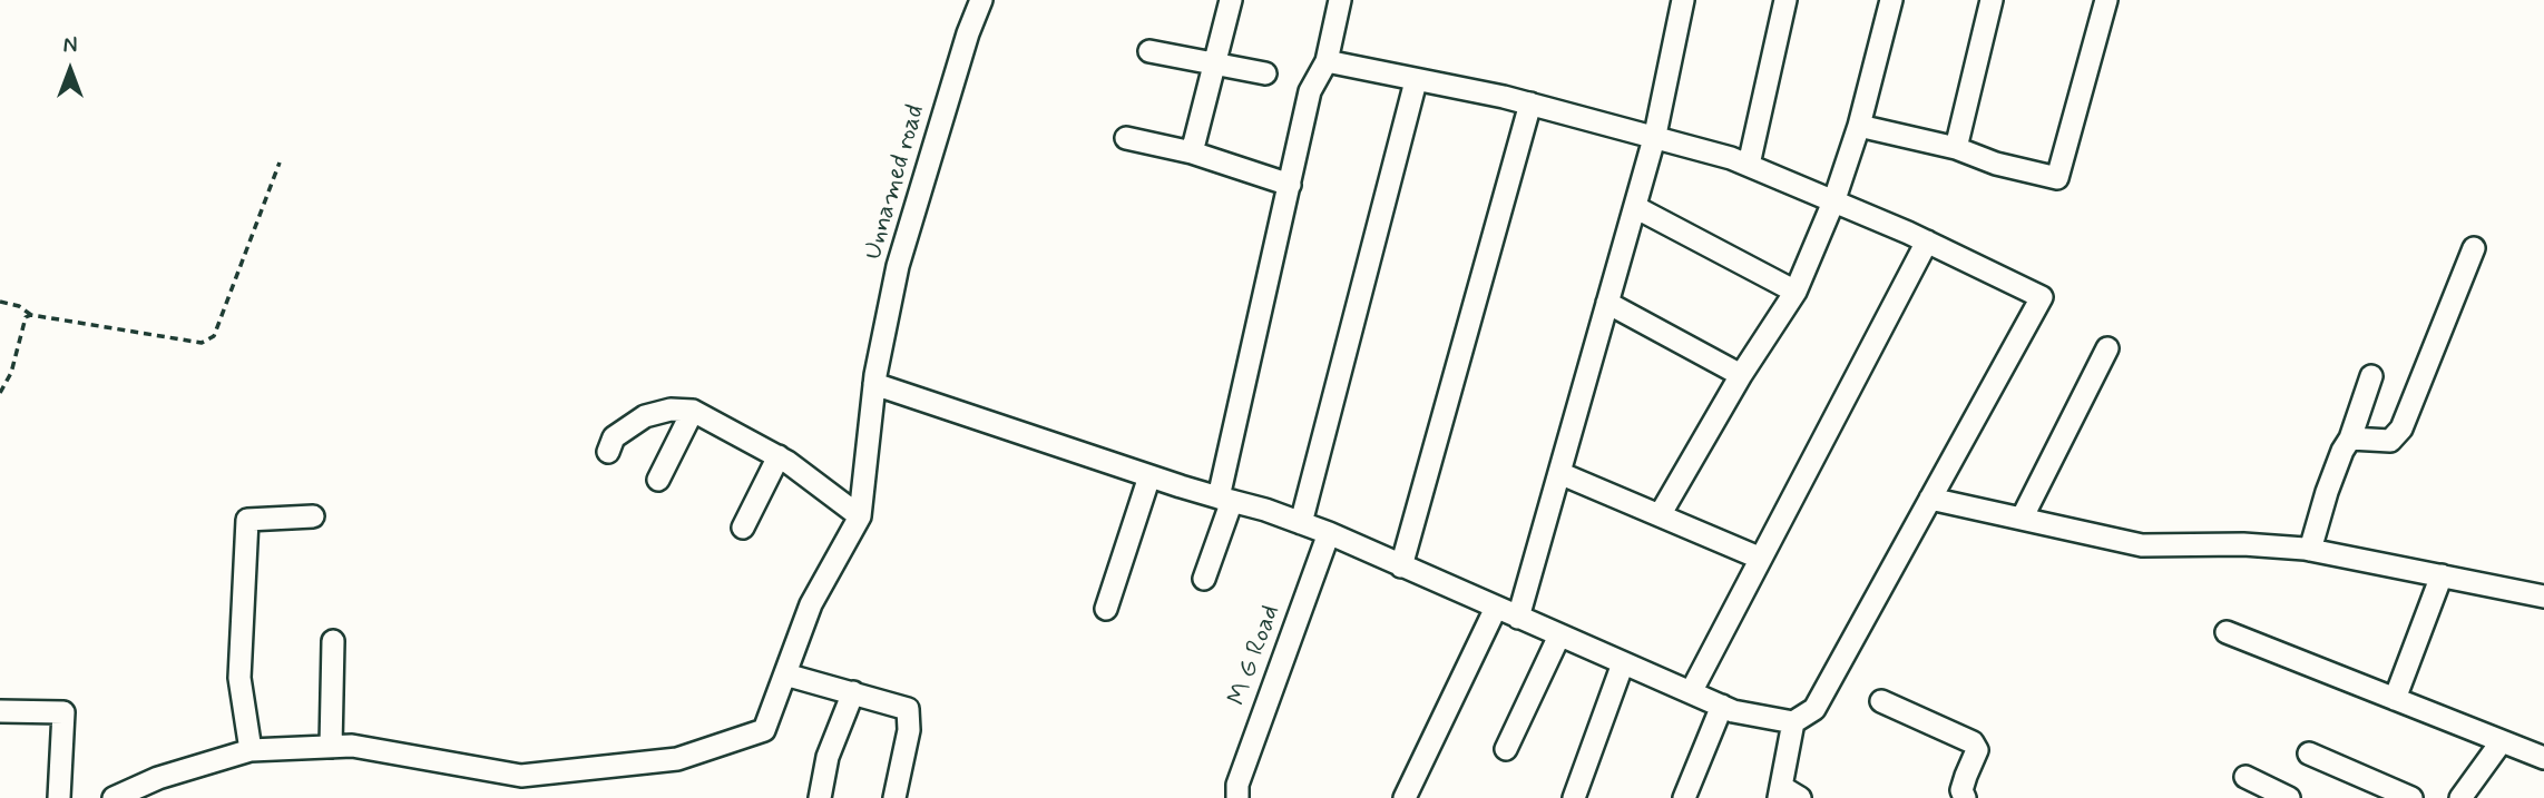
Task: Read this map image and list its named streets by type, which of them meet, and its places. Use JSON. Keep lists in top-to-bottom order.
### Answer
{
  "streets": {
    "street": ["Unnamed road", "M G Road"]
  },
  "north": "top"
}
